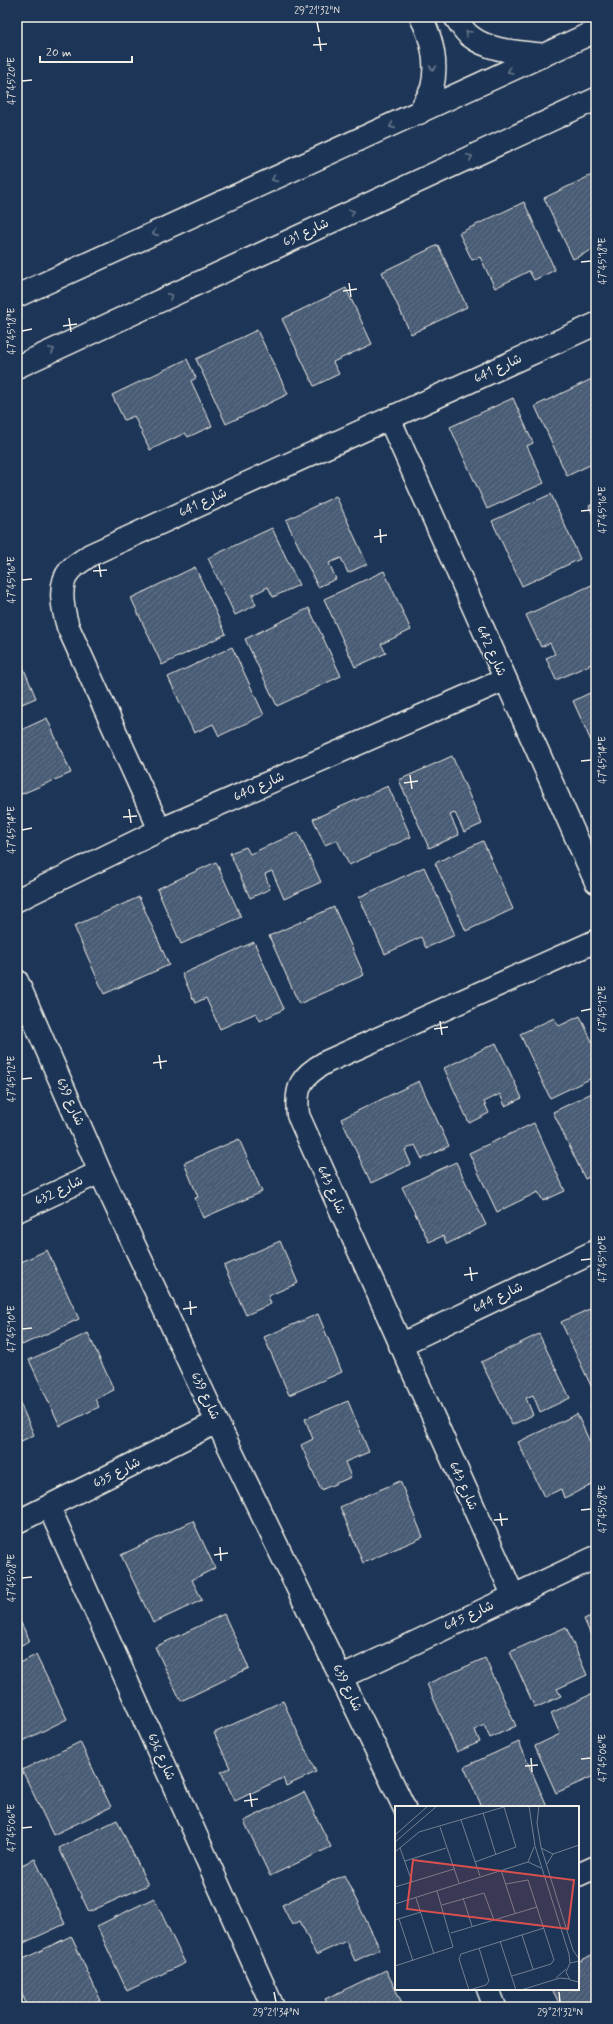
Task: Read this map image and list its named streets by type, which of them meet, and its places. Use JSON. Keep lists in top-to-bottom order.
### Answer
{
  "streets": {
    "street": [
      "شارع 631",
      "شارع 641",
      "شارع 642",
      "شارع 640",
      "شارع 639",
      "شارع 643",
      "شارع 632",
      "شارع 644",
      "شارع 635",
      "شارع 645",
      "شارع 636"
    ]
  },
  "crossings": [
    ["شارع 641", "شارع 642"],
    ["شارع 641", "شارع 640"],
    ["شارع 642", "شارع 640"],
    ["شارع 639", "شارع 632"],
    ["شارع 639", "شارع 635"],
    ["شارع 639", "شارع 645"],
    ["شارع 643", "شارع 644"],
    ["شارع 643", "شارع 645"],
    ["شارع 635", "شارع 636"]
  ],
  "scale_bar": "20 m",
  "coordinates": [
    "29°21'32\"N",
    "47°45'20\"E",
    "47°45'18\"E",
    "47°45'16\"E",
    "47°45'14\"E",
    "47°45'12\"E",
    "47°45'10\"E",
    "47°45'08\"E",
    "47°45'06\"E",
    "29°21'34\"N"
  ]
}
